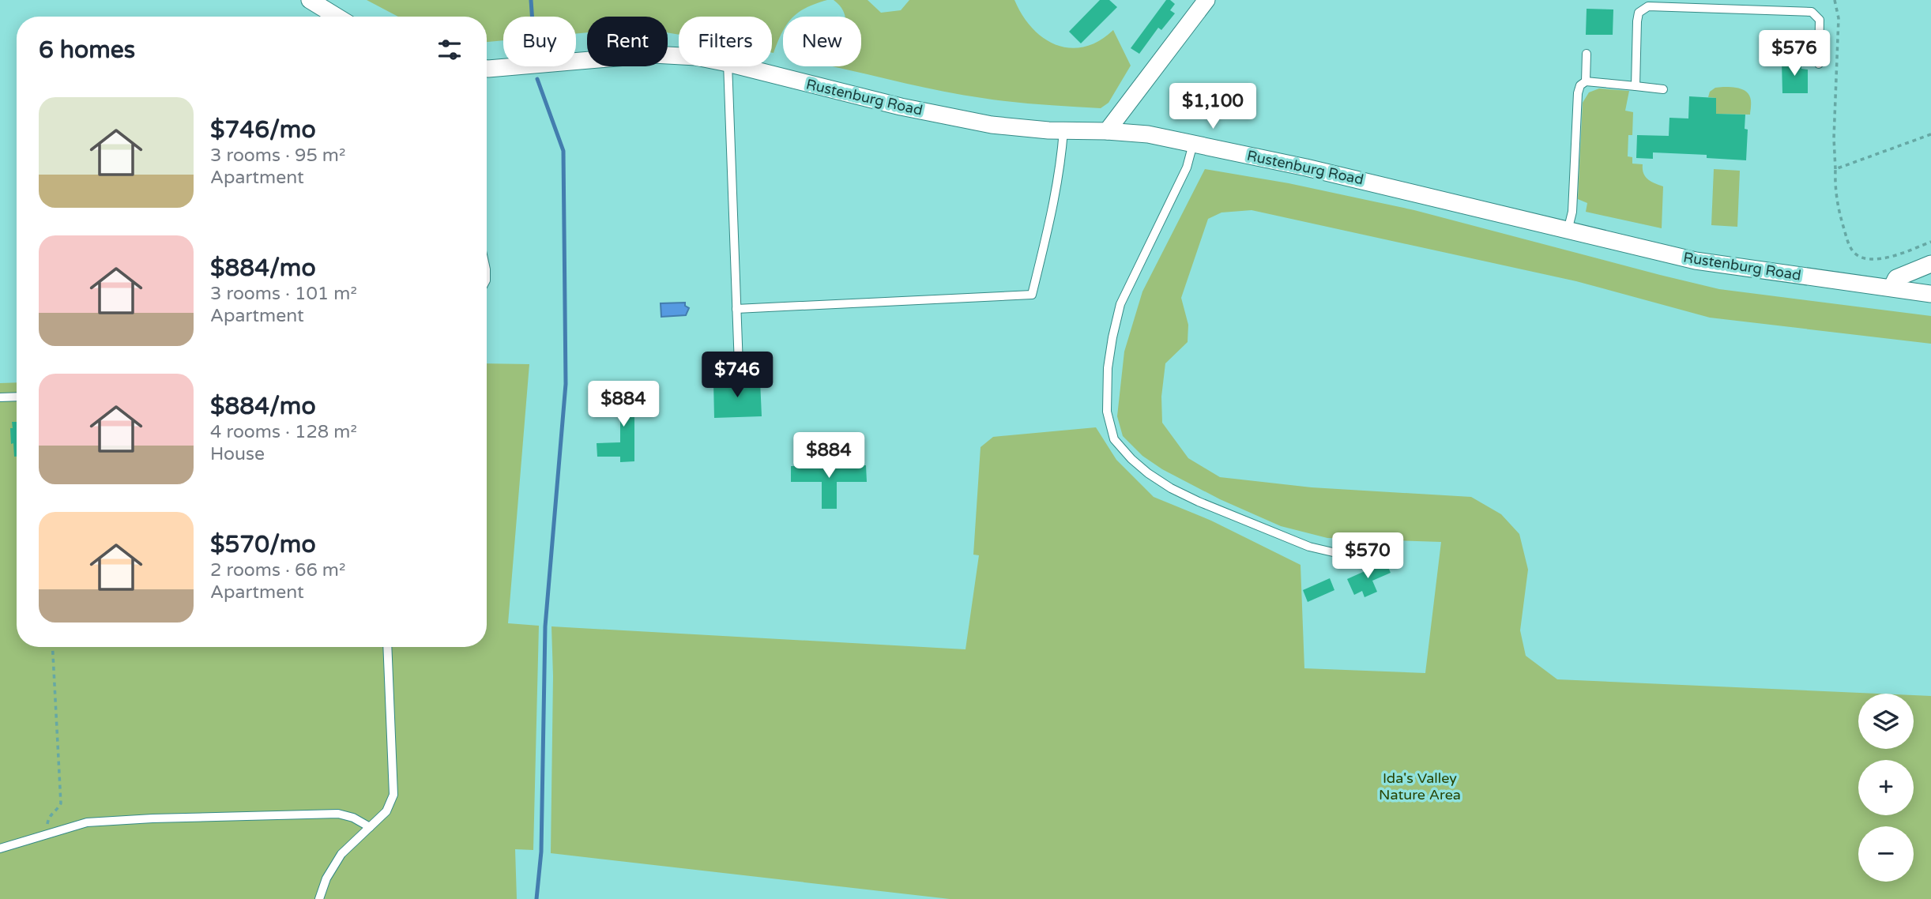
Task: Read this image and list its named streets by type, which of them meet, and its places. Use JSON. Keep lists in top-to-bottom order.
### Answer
{
  "streets": {
    "street": ["Rustenburg Road"]
  },
  "parks": ["Ida's Valley Nature Area"],
  "page": {
    "chip": [
      "Buy",
      "Rent",
      "Filters",
      "New"
    ],
    "heading": "6 homes",
    "price": [
      "$576",
      "$1,100",
      "$746",
      "$884",
      "$884",
      "$570"
    ],
    "list": [
      {
        "name": "$746/mo",
        "note": "3 rooms · 95 m² · Apartment"
      },
      {
        "name": "$884/mo",
        "note": "3 rooms · 101 m² · Apartment"
      },
      {
        "name": "$884/mo",
        "note": "4 rooms · 128 m² · House"
      },
      {
        "name": "$570/mo",
        "note": "2 rooms · 66 m² · Apartment"
      }
    ],
    "map_buttons": ["+", "−"]
  }
}
